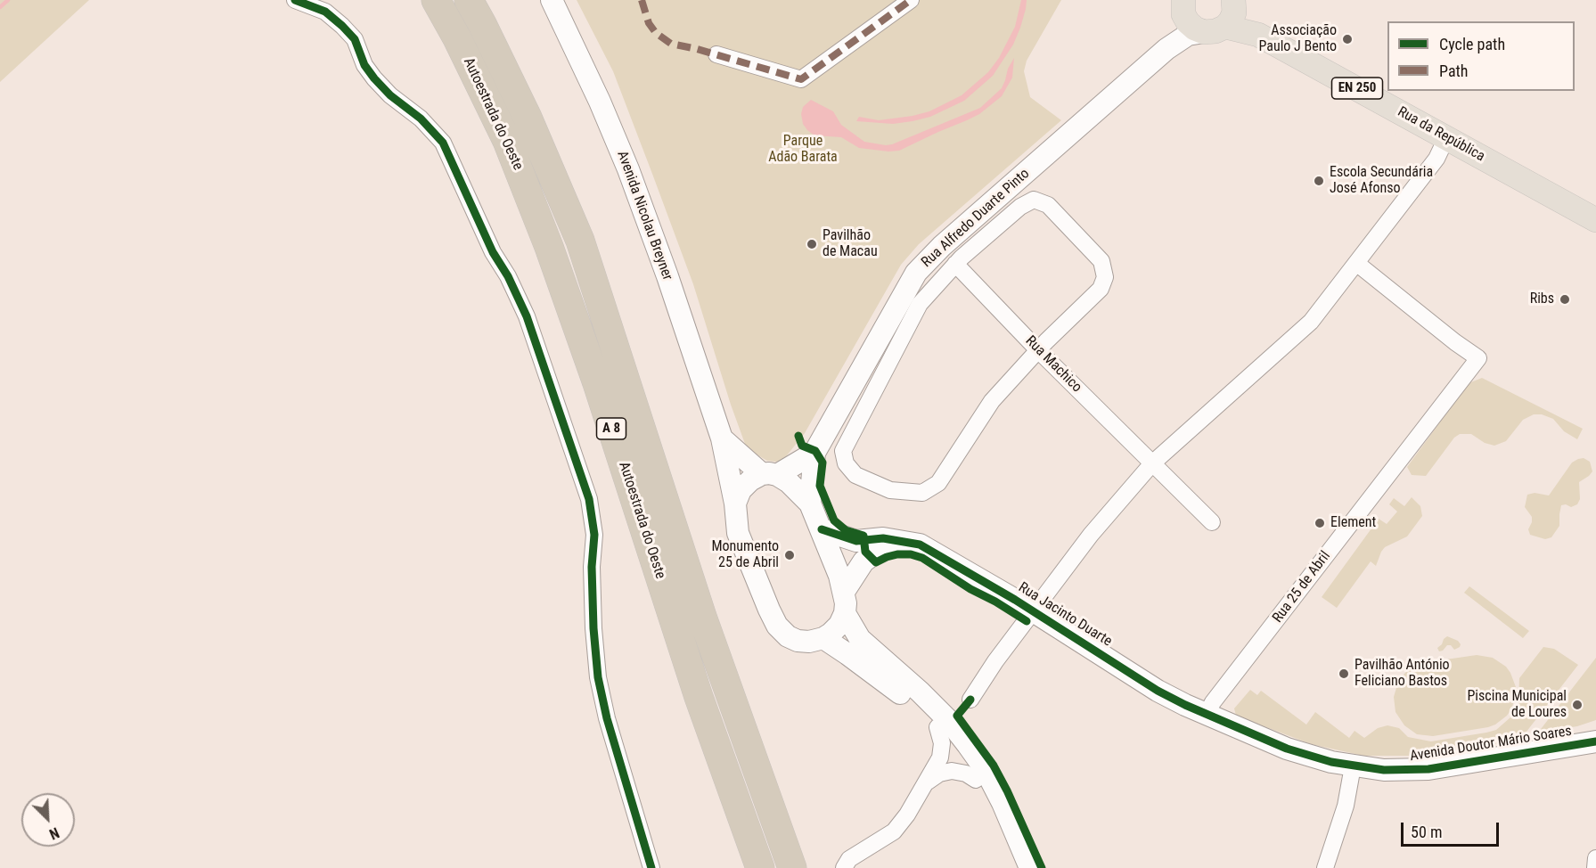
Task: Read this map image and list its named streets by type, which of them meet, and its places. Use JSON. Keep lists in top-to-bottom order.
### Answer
{
  "streets": {
    "highway": ["Autoestrada do Oeste", "A 8"],
    "main road": [
      "EN 250",
      "Rua da República",
      "Avenida Nicolau Breyner",
      "Rua Alfredo Duarte Pinto",
      "Rua Jacinto Duarte",
      "Avenida Doutor Mário Soares"
    ],
    "street": ["Rua Machico", "Rua 25 de Abril"]
  },
  "crossings": [
    ["EN 250", "Rua da República"],
    ["EN 250", "Rua Alfredo Duarte Pinto"],
    ["Rua da República", "Rua Alfredo Duarte Pinto"],
    ["Rua 25 de Abril", "Rua Jacinto Duarte"],
    ["Rua 25 de Abril", "Avenida Doutor Mário Soares"],
    ["Rua Jacinto Duarte", "Avenida Doutor Mário Soares"]
  ],
  "parks": ["Parque Adão Barata"],
  "places": [
    "Associação Paulo J Bento",
    "Escola Secundária José Afonso",
    "Pavilhão de Macau",
    "Ribs",
    "Element",
    "Monumento 25 de Abril",
    "Pavilhão António Feliciano Bastos",
    "Piscina Municipal de Loures"
  ],
  "legend": ["Cycle path", "Path"],
  "scale_bar": "50 m",
  "north": "bottom right"
}
